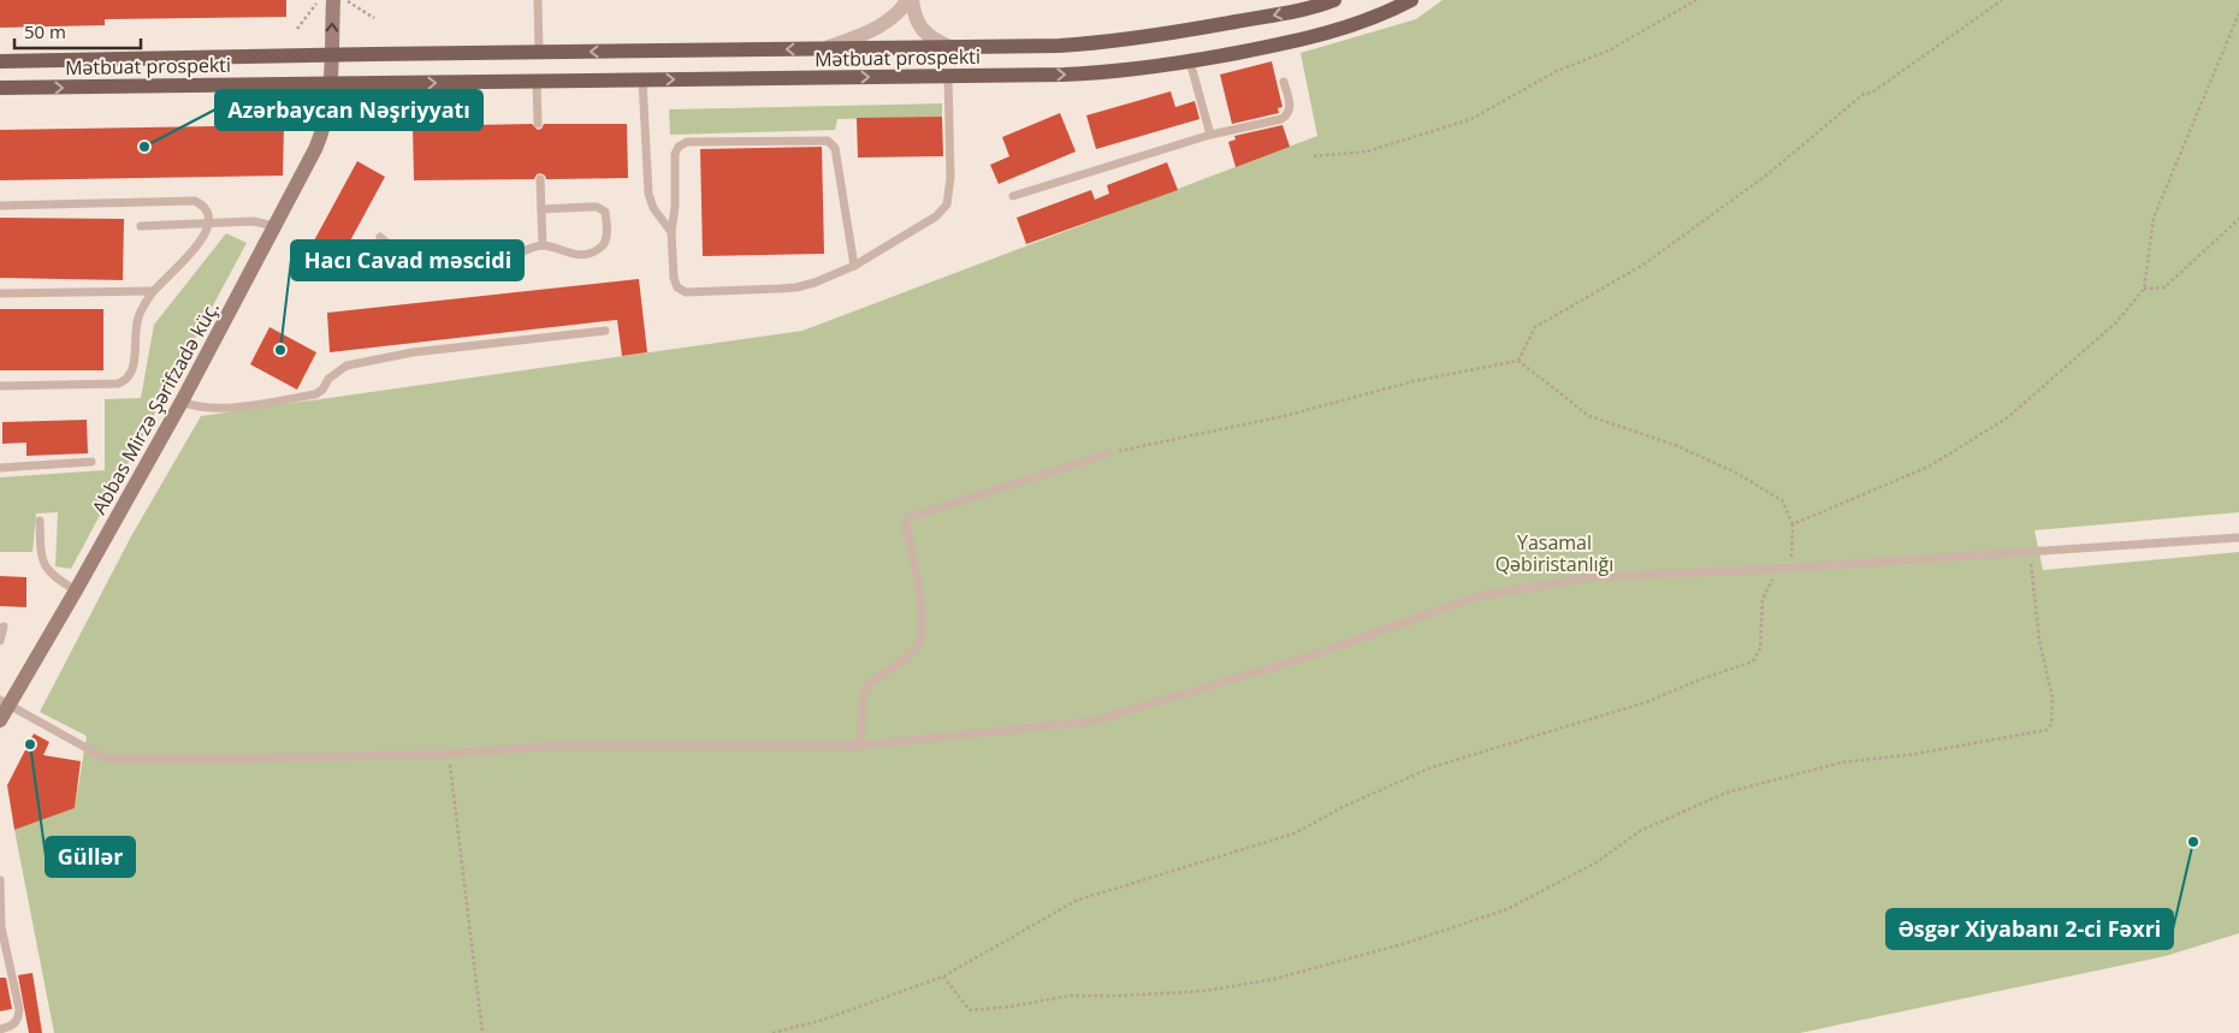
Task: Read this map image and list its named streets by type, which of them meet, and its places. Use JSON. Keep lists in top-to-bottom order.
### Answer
{
  "streets": {
    "main road": ["Mətbuat prospekti", "Abbas Mirzə Şərifzadə küç."]
  },
  "crossings": [
    ["Mətbuat prospekti", "Abbas Mirzə Şərifzadə küç."]
  ],
  "parks": ["Yasamal Qəbiristanlığı"],
  "places": [
    "Azərbaycan Nəşriyyatı",
    "Hacı Cavad məscidi",
    "Güllər",
    "Əsgər Xiyabanı 2-ci Fəxri"
  ],
  "scale_bar": "50 m"
}
